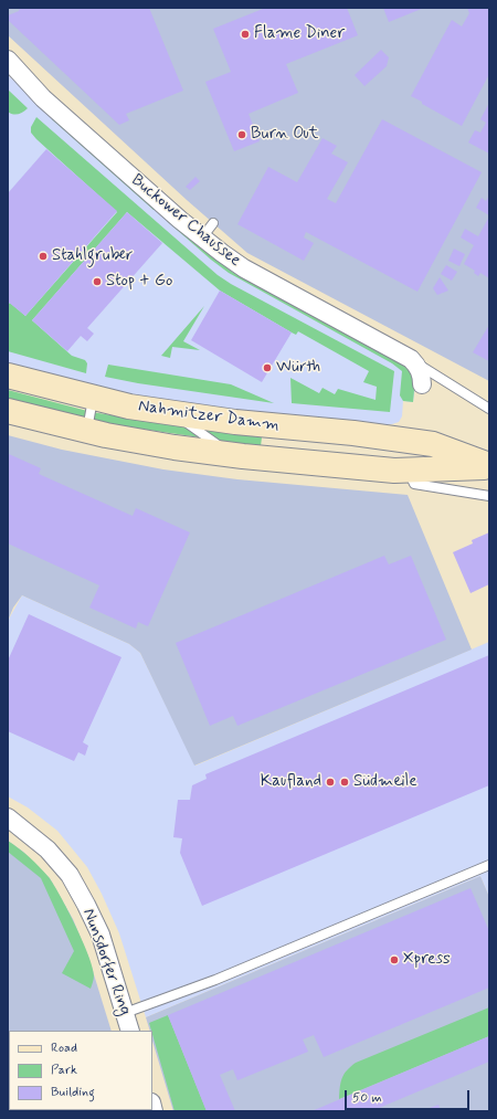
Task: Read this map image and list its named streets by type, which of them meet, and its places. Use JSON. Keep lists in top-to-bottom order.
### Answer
{
  "streets": {
    "main road": ["Nahmitzer Damm"],
    "street": ["Buckower Chaussee", "Nunsdorfer Ring"]
  },
  "places": [
    "Flame Diner",
    "Burn Out",
    "Stahlgruber",
    "Stop + Go",
    "Würth",
    "Kaufland",
    "Südmeile",
    "Xpress"
  ],
  "legend": ["Road", "Park", "Building"],
  "scale_bar": "50 m"
}
